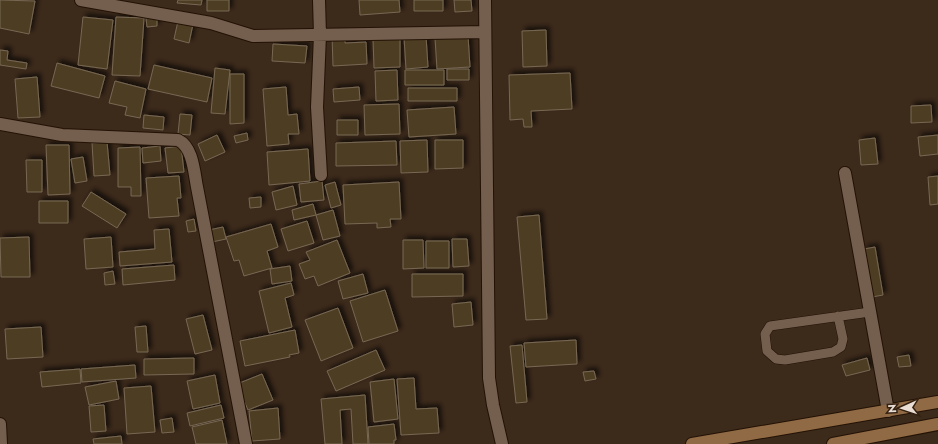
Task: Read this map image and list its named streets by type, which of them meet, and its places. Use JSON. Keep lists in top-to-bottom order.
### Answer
{
  "north": "left"
}
